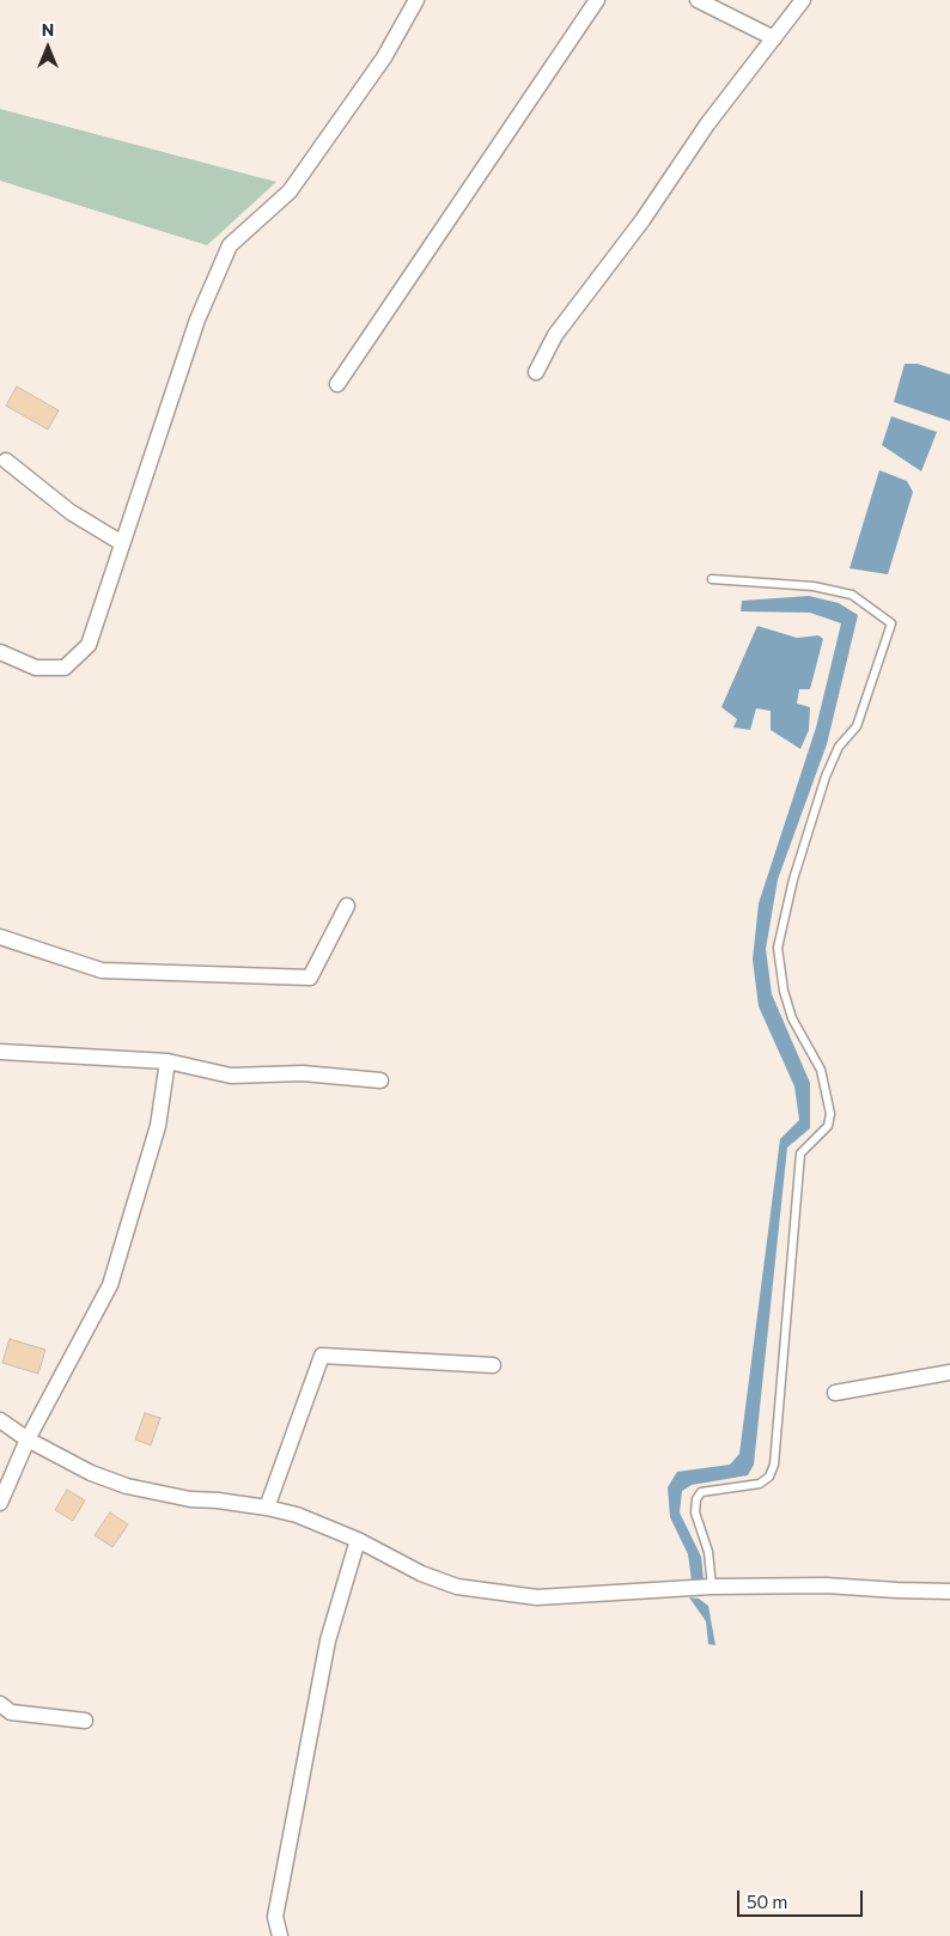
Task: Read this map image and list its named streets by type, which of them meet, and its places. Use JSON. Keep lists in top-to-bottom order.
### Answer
{
  "scale_bar": "50 m",
  "north": "top"
}
